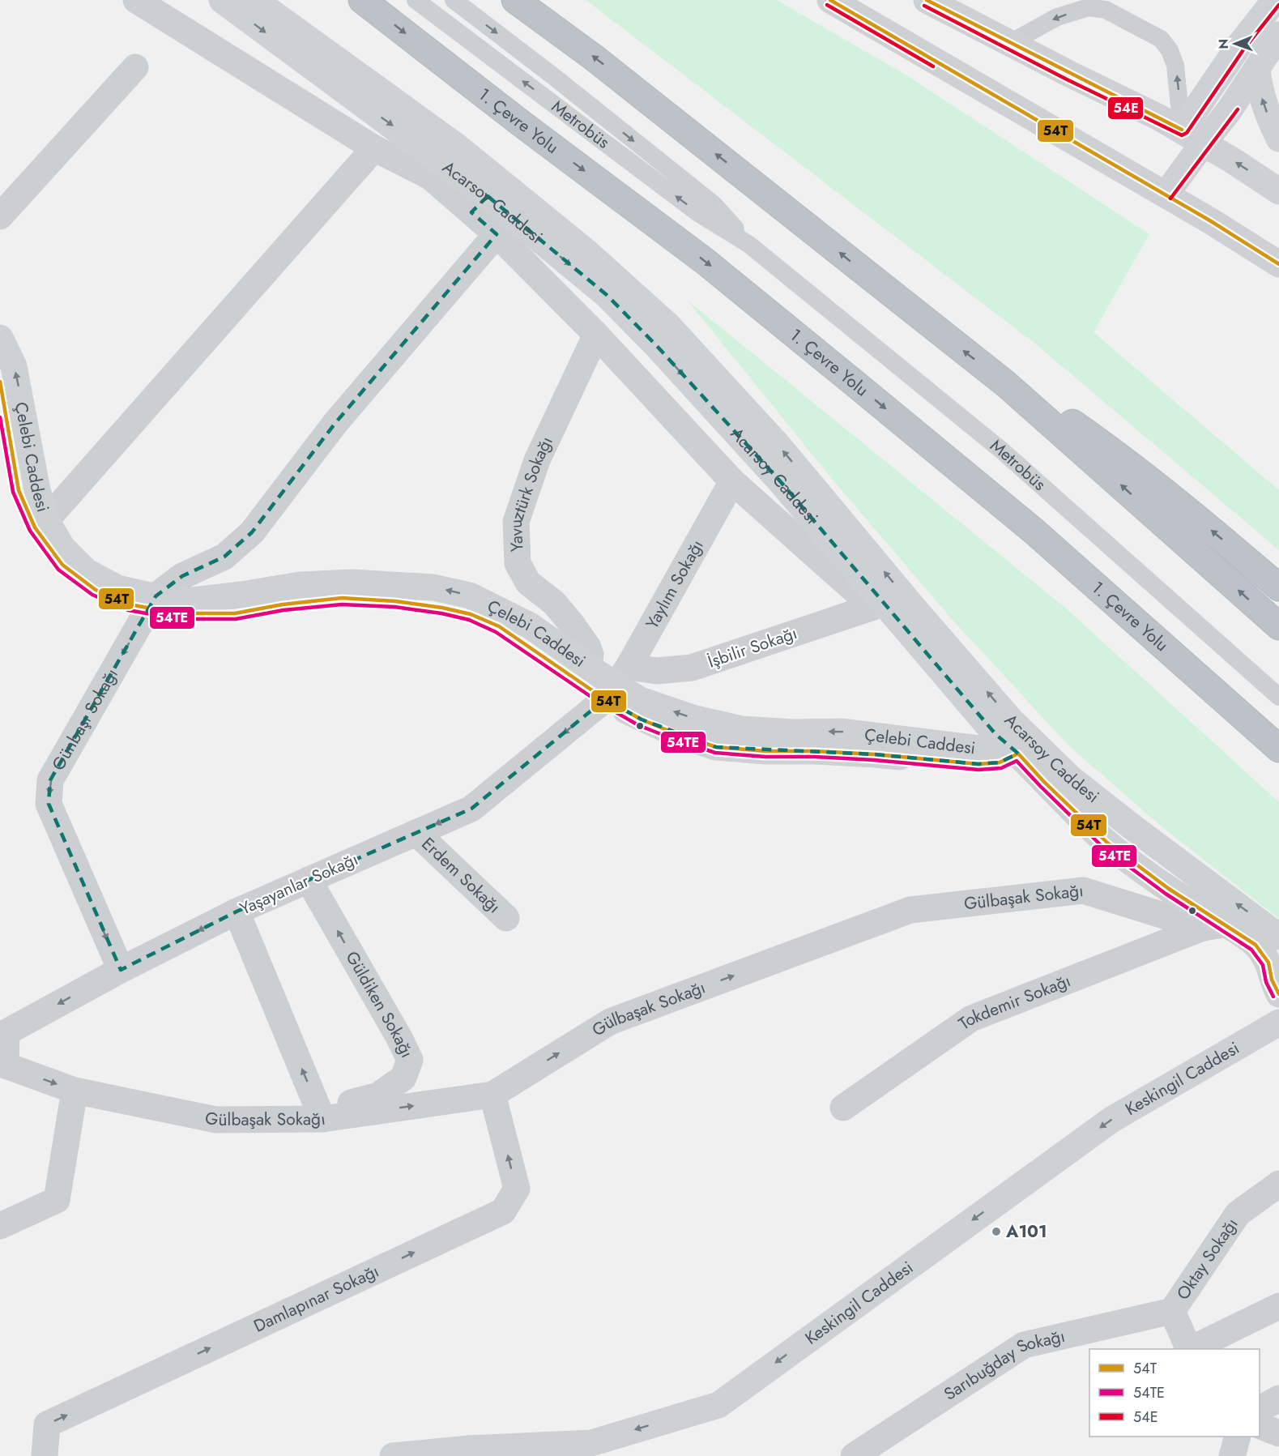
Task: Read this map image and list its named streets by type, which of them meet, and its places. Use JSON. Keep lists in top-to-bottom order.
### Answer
{
  "streets": {
    "highway": ["1. Çevre Yolu"],
    "main road": ["Acarsoy Caddesi", "Çelebi Caddesi", "Keskingil Caddesi"],
    "street": [
      "Yavuztürk Sokağı",
      "Yaylım Sokağı",
      "İşbilir Sokağı",
      "Günbaşı Sokağı",
      "Erdem Sokağı",
      "Yaşayanlar Sokağı",
      "Gülbaşak Sokağı",
      "Tokdemir Sokağı",
      "Güldiken Sokağı",
      "Oktay Sokağı",
      "Damlapınar Sokağı",
      "Sarıbuğday Sokağı"
    ],
    "lane": ["Metrobüs"]
  },
  "crossings": [
    ["Acarsoy Caddesi", "Çelebi Caddesi"],
    ["Acarsoy Caddesi", "Gülbaşak Sokağı"],
    ["Acarsoy Caddesi", "Tokdemir Sokağı"],
    ["Çelebi Caddesi", "Yavuztürk Sokağı"],
    ["Çelebi Caddesi", "Yaylım Sokağı"],
    ["Çelebi Caddesi", "İşbilir Sokağı"],
    ["Çelebi Caddesi", "Günbaşı Sokağı"],
    ["Çelebi Caddesi", "Yaşayanlar Sokağı"],
    ["Yaylım Sokağı", "İşbilir Sokağı"],
    ["Yaylım Sokağı", "Yaşayanlar Sokağı"],
    ["İşbilir Sokağı", "Yaşayanlar Sokağı"],
    ["Günbaşı Sokağı", "Yaşayanlar Sokağı"],
    ["Erdem Sokağı", "Yaşayanlar Sokağı"],
    ["Yaşayanlar Sokağı", "Gülbaşak Sokağı"],
    ["Yaşayanlar Sokağı", "Güldiken Sokağı"],
    ["Gülbaşak Sokağı", "Tokdemir Sokağı"],
    ["Gülbaşak Sokağı", "Güldiken Sokağı"],
    ["Gülbaşak Sokağı", "Damlapınar Sokağı"],
    ["Oktay Sokağı", "Sarıbuğday Sokağı"]
  ],
  "one_way": [
    "Günbaşı Sokağı",
    "Yaşayanlar Sokağı",
    "Gülbaşak Sokağı",
    "Keskingil Caddesi",
    "Damlapınar Sokağı"
  ],
  "places": ["A101"],
  "lines": ["transit line 54T", "transit line 54E", "transit line 54TE"],
  "legend": ["54T", "54TE", "54E"],
  "north": "left"
}
